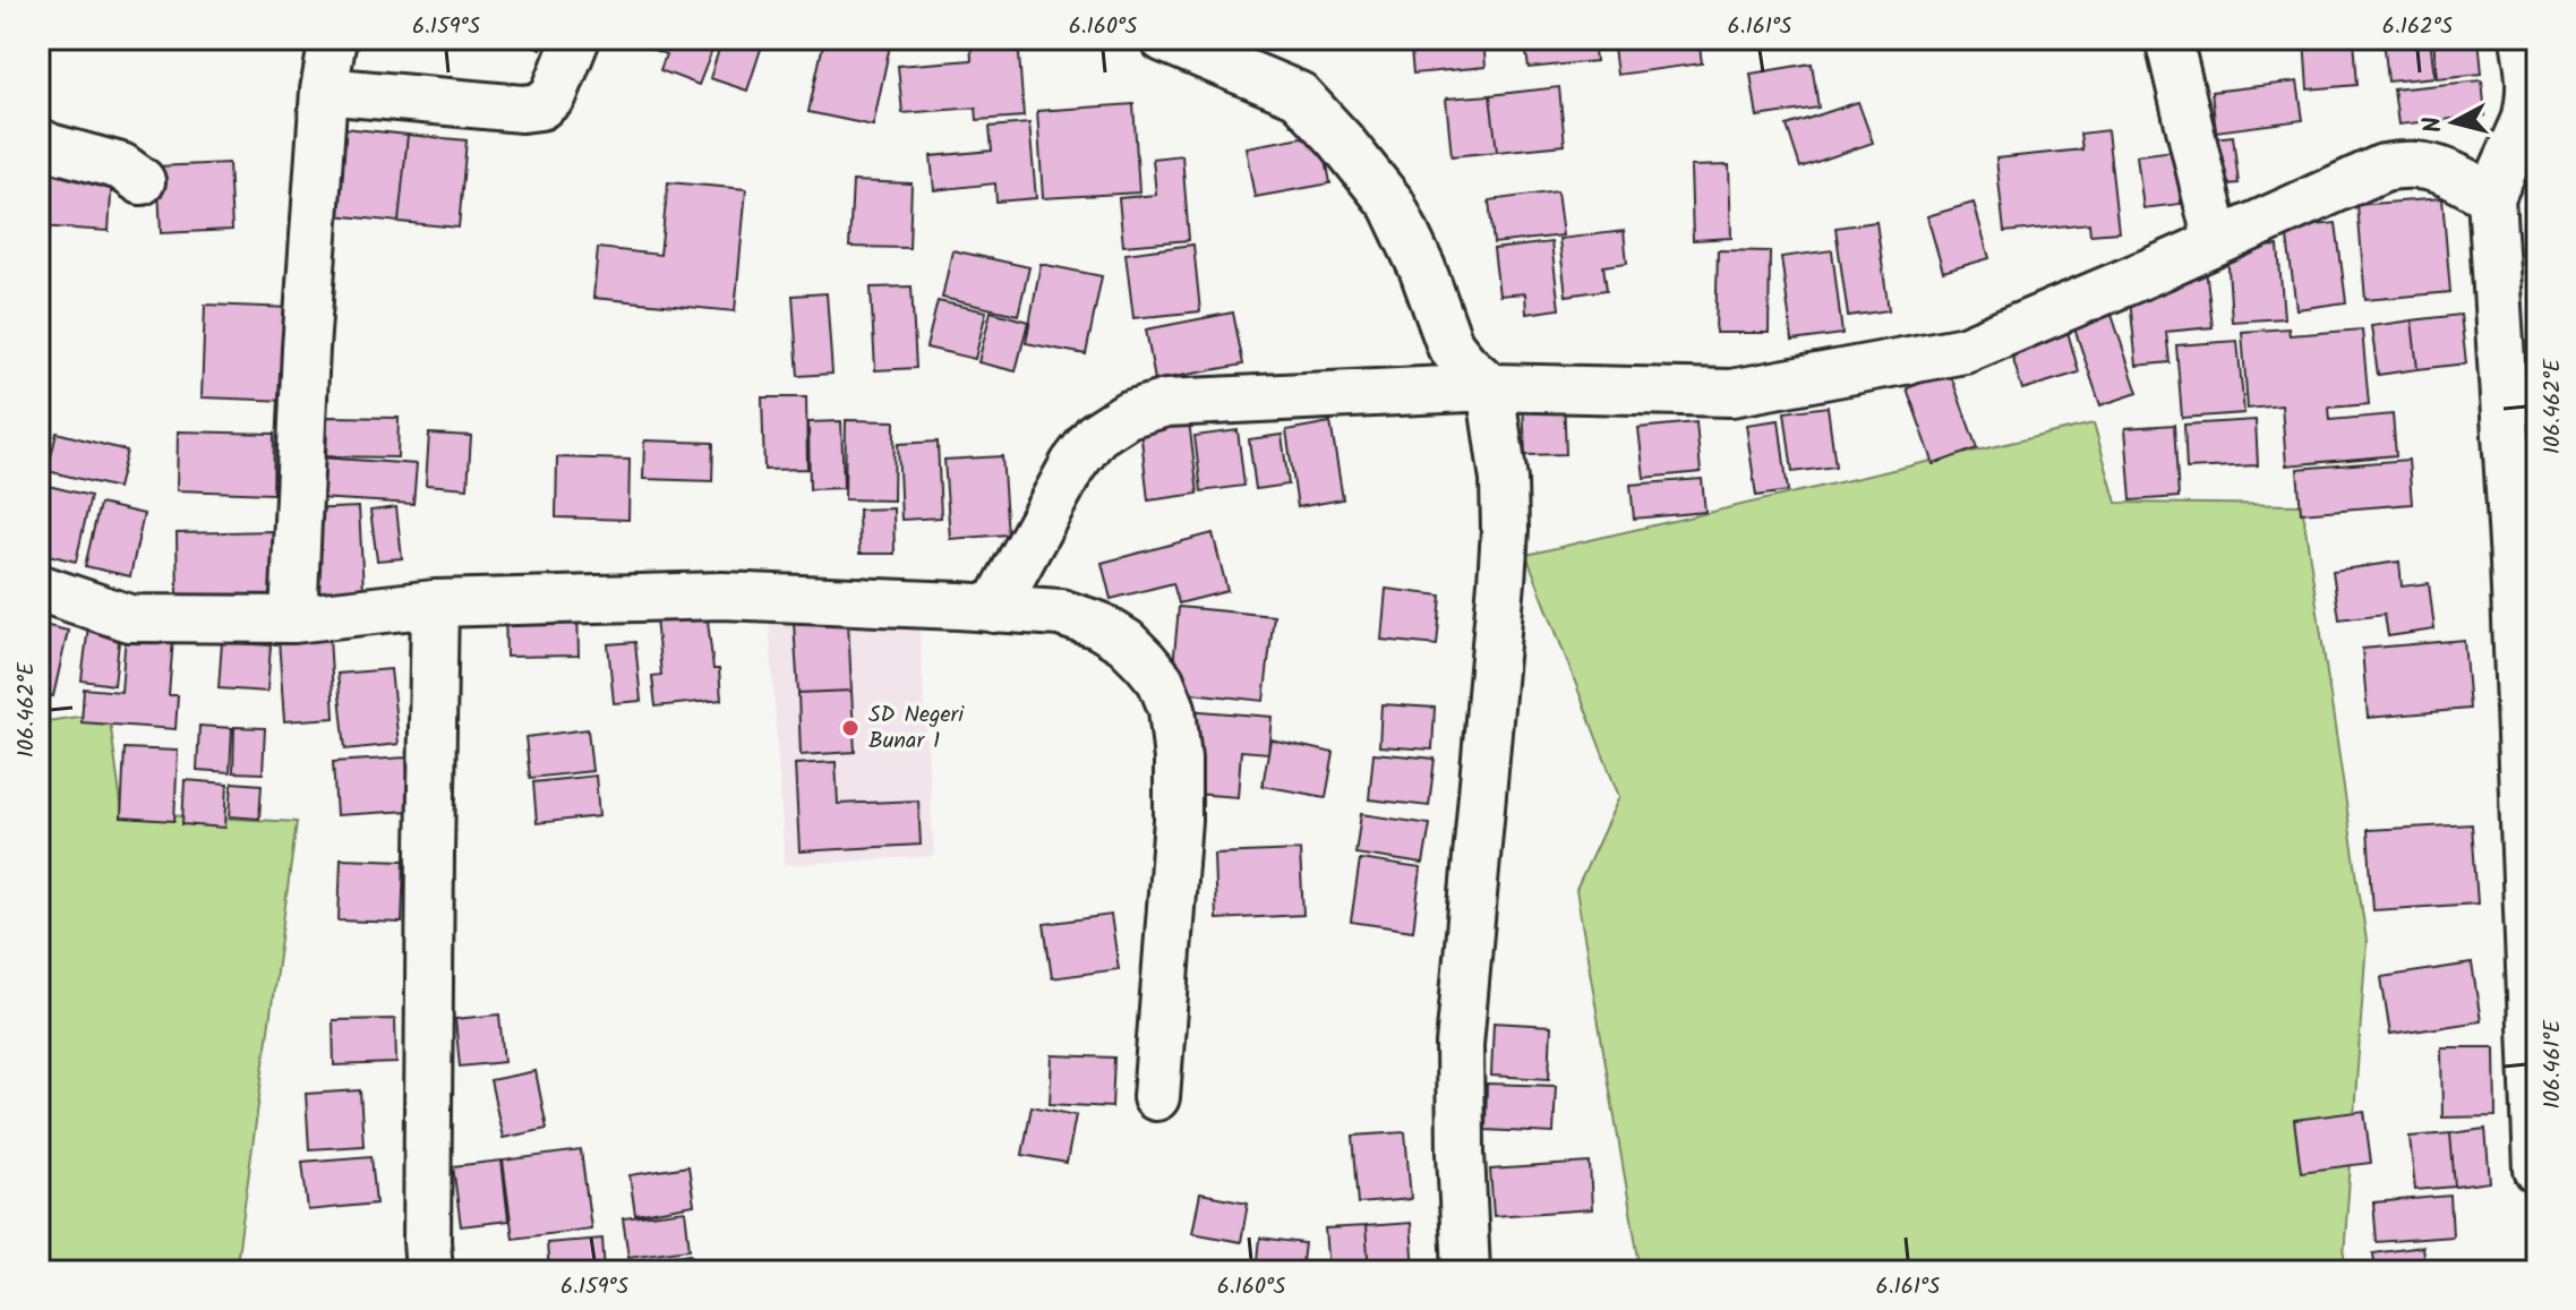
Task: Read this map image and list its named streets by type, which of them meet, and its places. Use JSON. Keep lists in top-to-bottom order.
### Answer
{
  "places": ["SD Negeri Bunar 1"],
  "north": "left",
  "coordinates": [
    "6.159°S",
    "6.160°S",
    "6.161°S",
    "6.162°S",
    "106.462°E",
    "106.461°E"
  ]
}
